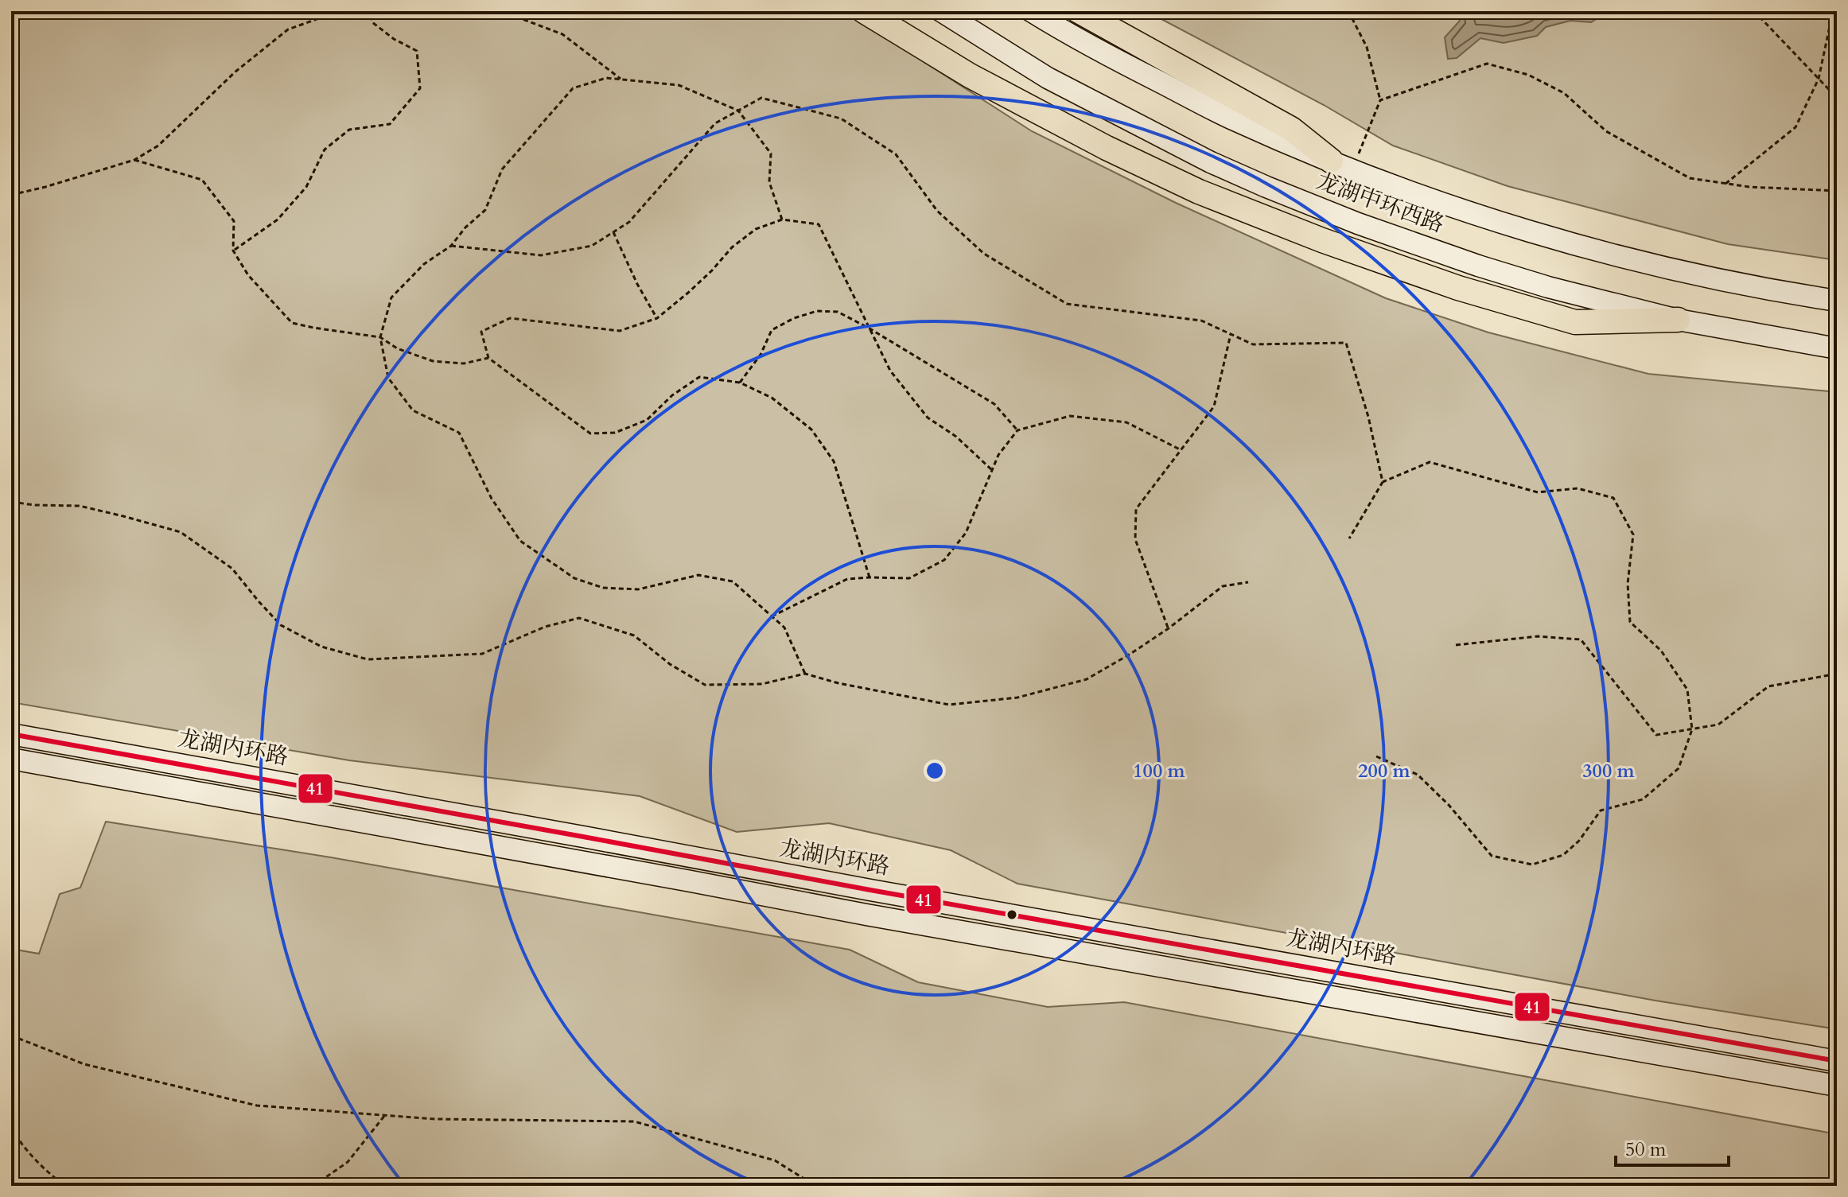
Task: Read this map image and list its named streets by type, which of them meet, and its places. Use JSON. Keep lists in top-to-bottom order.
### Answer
{
  "streets": {
    "main road": ["龙湖中环西路", "龙湖内环路"]
  },
  "lines": ["transit line 41"],
  "scale_bar": "50 m",
  "rings": ["100 m", "200 m", "300 m"]
}
